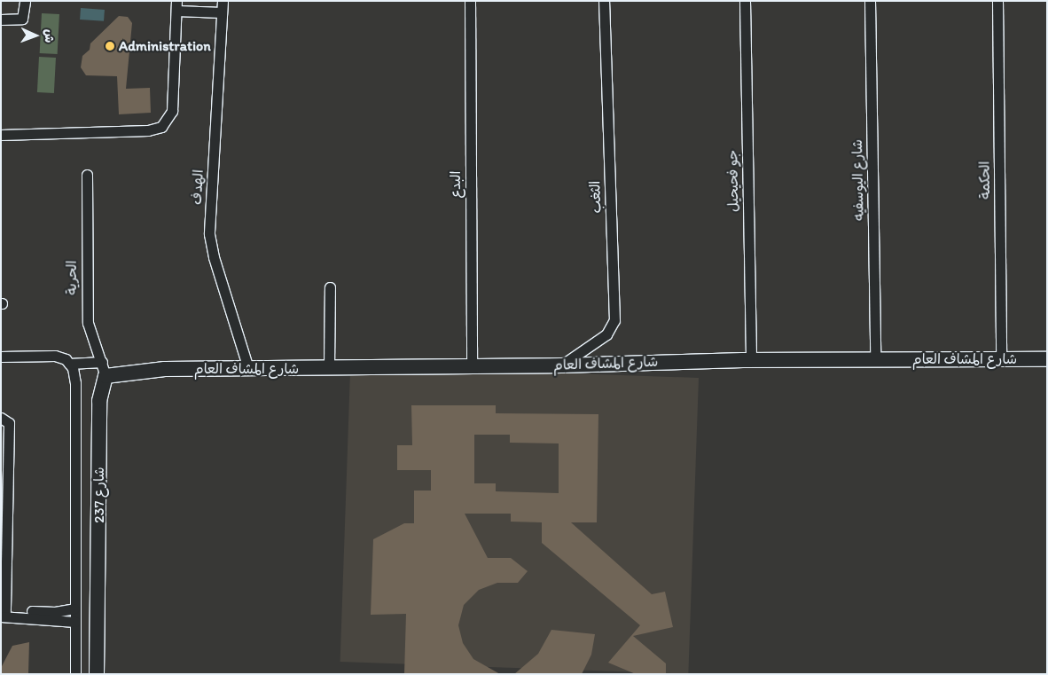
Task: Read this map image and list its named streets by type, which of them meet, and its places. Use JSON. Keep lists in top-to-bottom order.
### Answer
{
  "streets": {
    "street": [
      "شارع اليوسفيه",
      "الحكمة",
      "جو فحيحيل",
      "البدع",
      "الهدف",
      "الثغب",
      "الحرية",
      "شارع المشاف العام",
      "شارع 237"
    ]
  },
  "crossings": [
    ["شارع اليوسفيه", "شارع المشاف العام"],
    ["الحكمة", "شارع المشاف العام"],
    ["جو فحيحيل", "شارع المشاف العام"],
    ["البدع", "شارع المشاف العام"],
    ["الهدف", "شارع المشاف العام"],
    ["الثغب", "شارع المشاف العام"],
    ["الحرية", "شارع المشاف العام"],
    ["الحرية", "شارع 237"],
    ["شارع المشاف العام", "شارع 237"]
  ],
  "places": ["Administration"],
  "north": "right"
}
